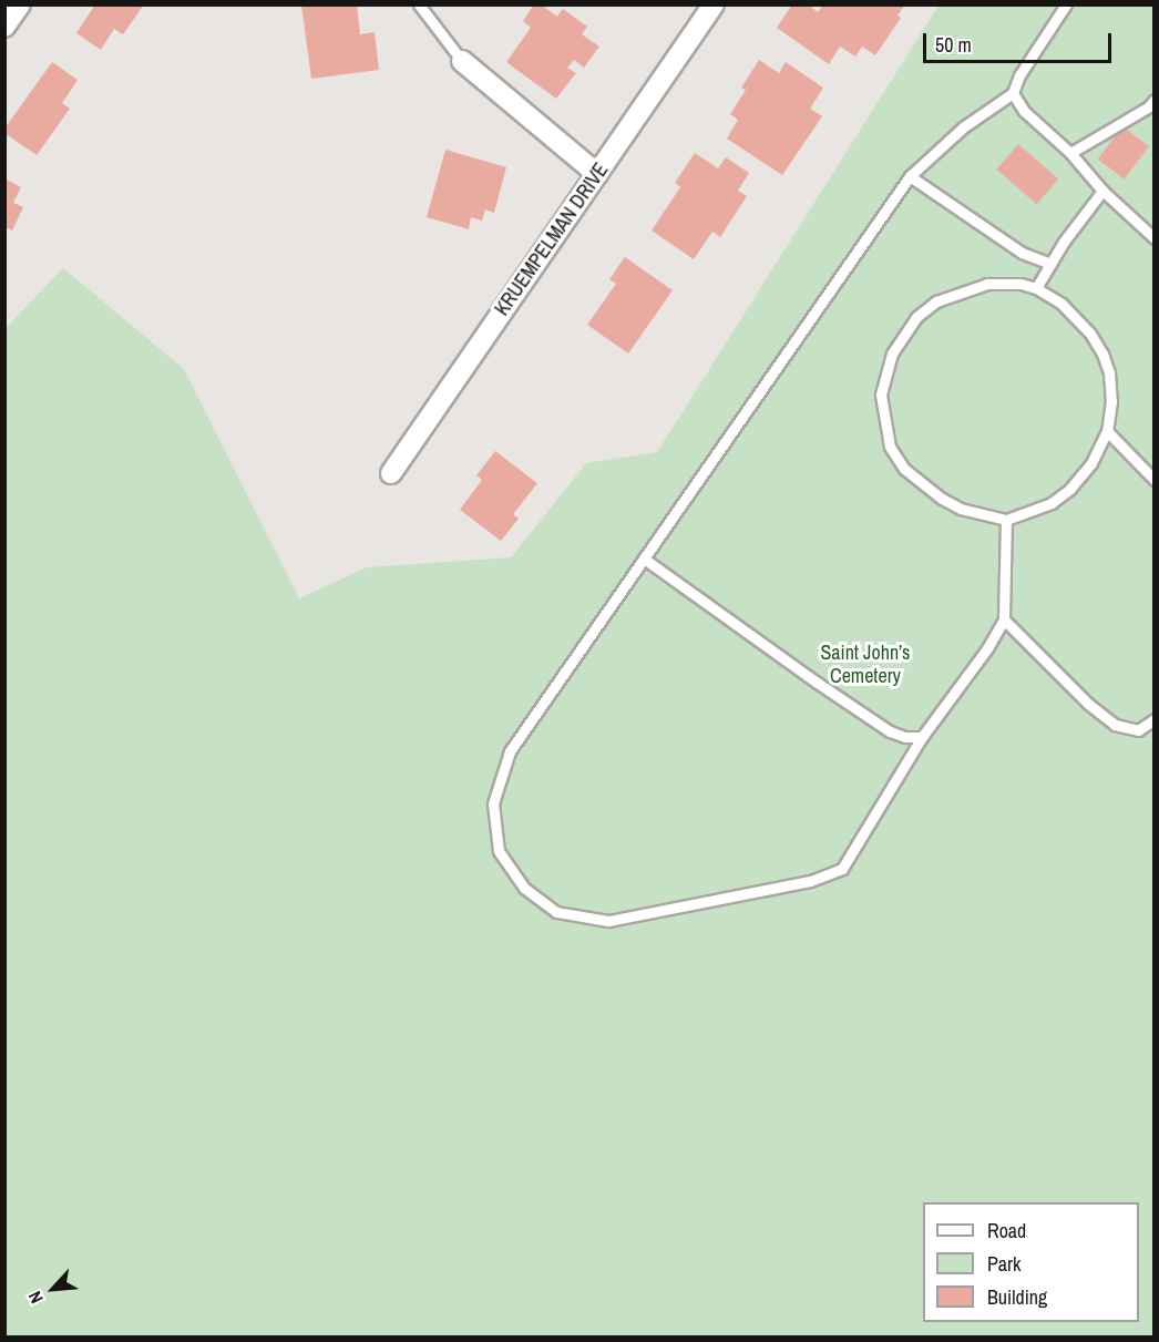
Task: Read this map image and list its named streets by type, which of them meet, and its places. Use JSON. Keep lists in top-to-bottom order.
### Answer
{
  "streets": {
    "street": ["KRUEMPELMAN DRIVE"]
  },
  "parks": ["Saint John’s Cemetery"],
  "legend": ["Road", "Park", "Building"],
  "scale_bar": "50 m",
  "north": "bottom left"
}
